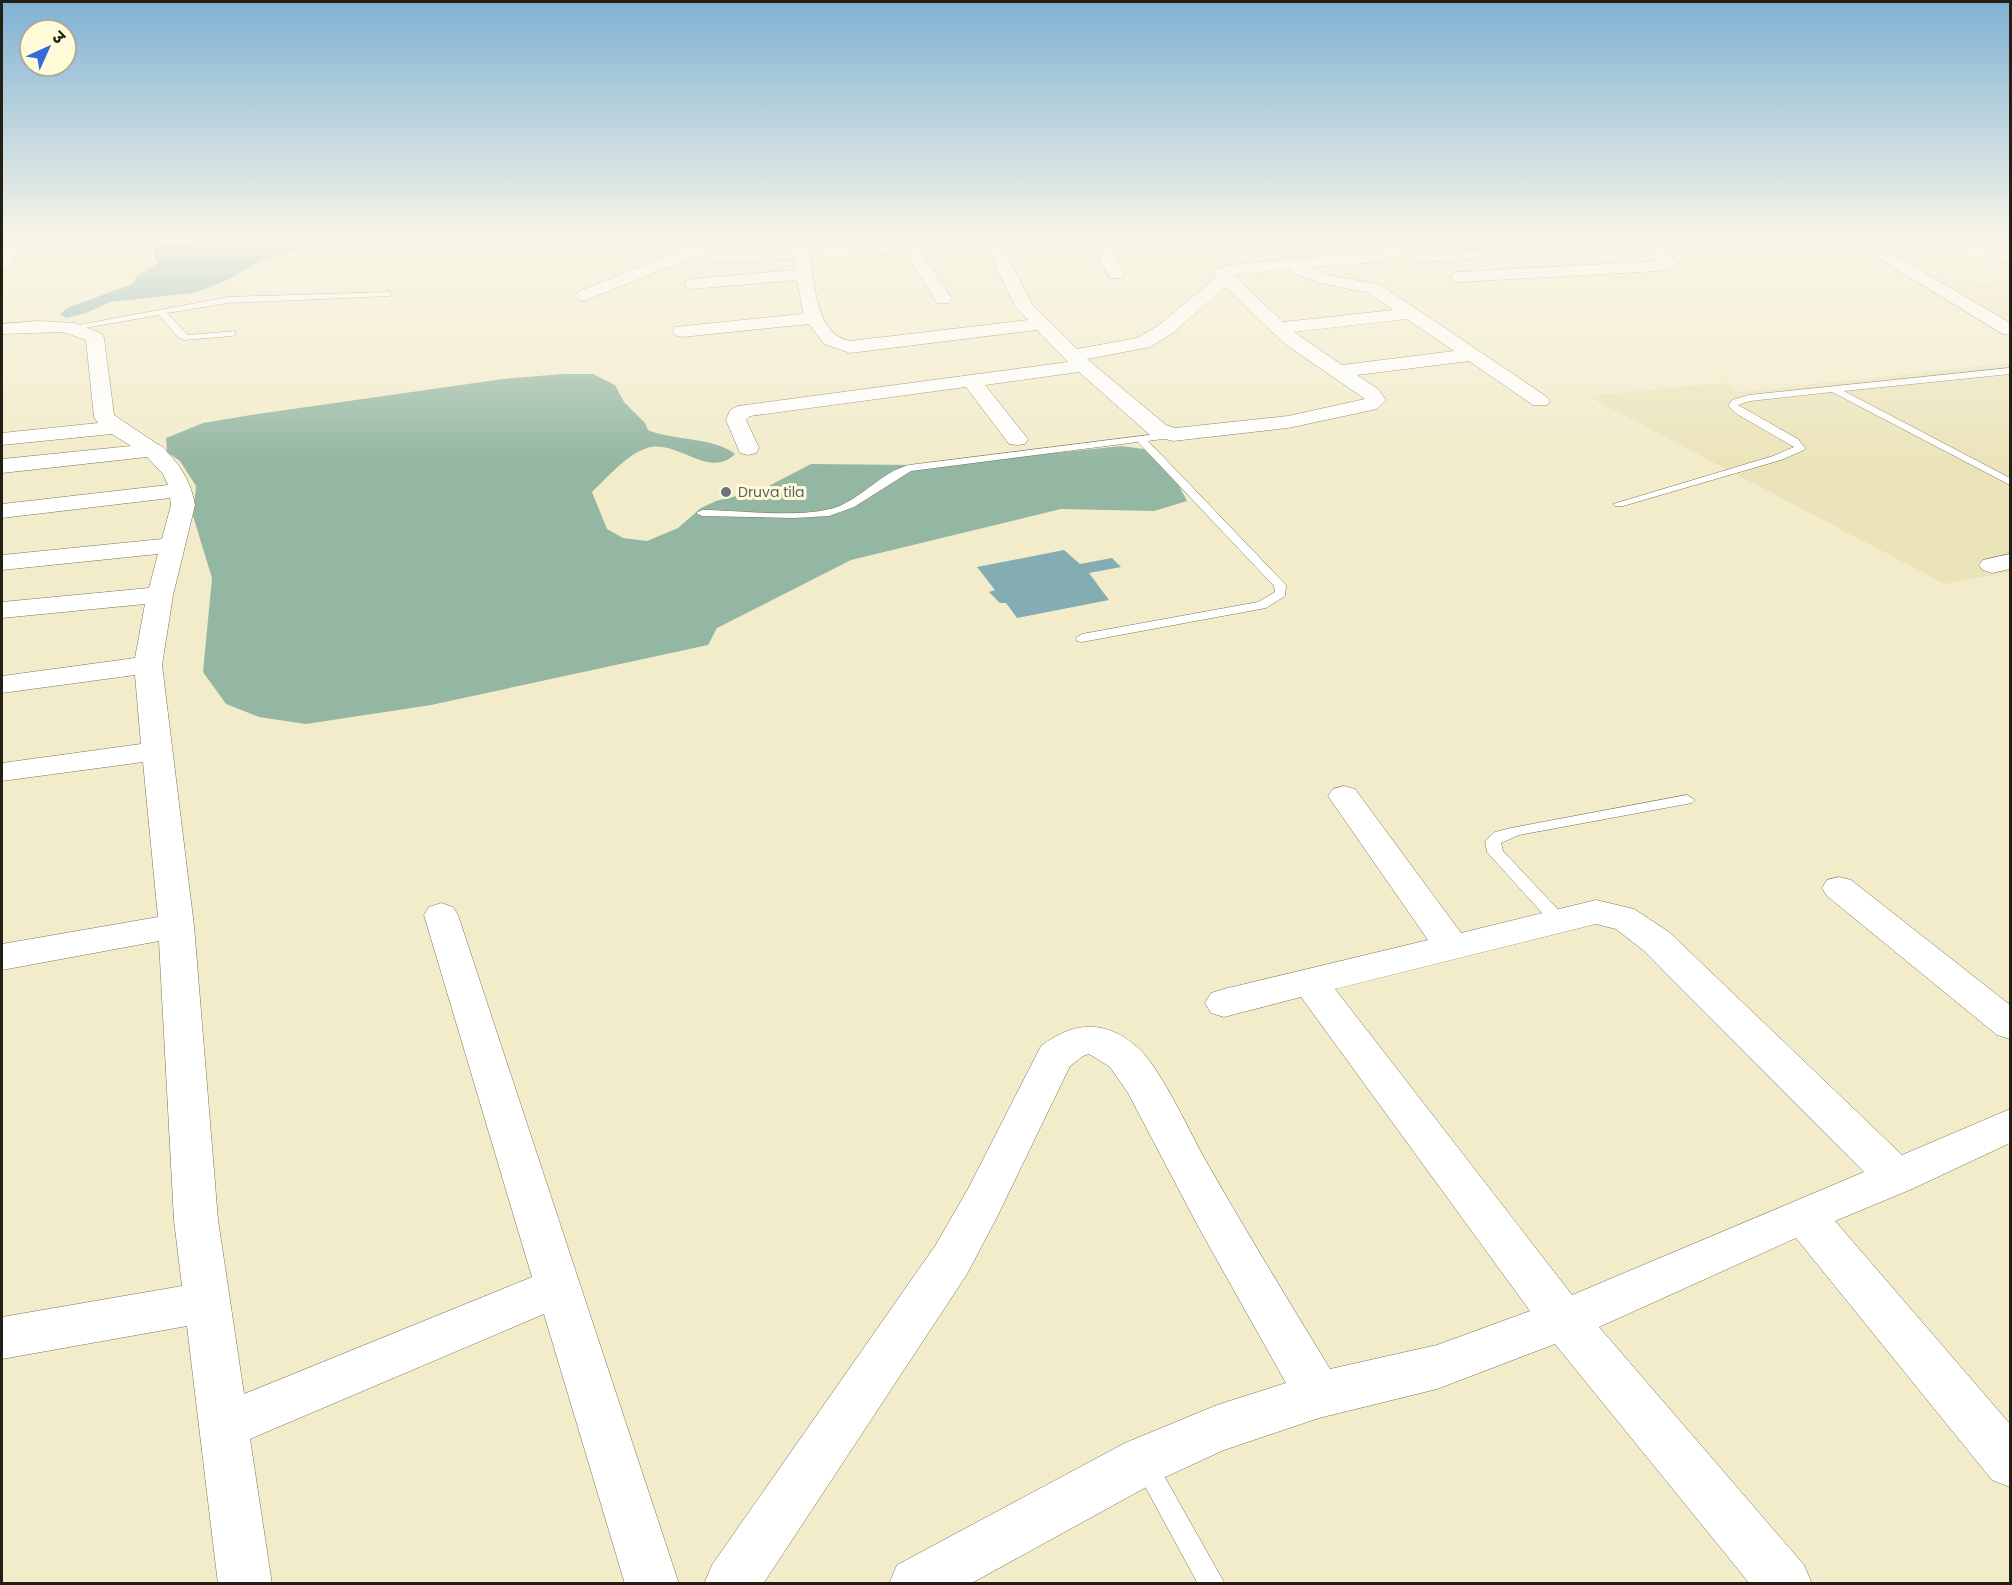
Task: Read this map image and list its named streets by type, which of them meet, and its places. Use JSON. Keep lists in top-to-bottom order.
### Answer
{
  "places": ["Druva tila"],
  "north": "top right"
}
